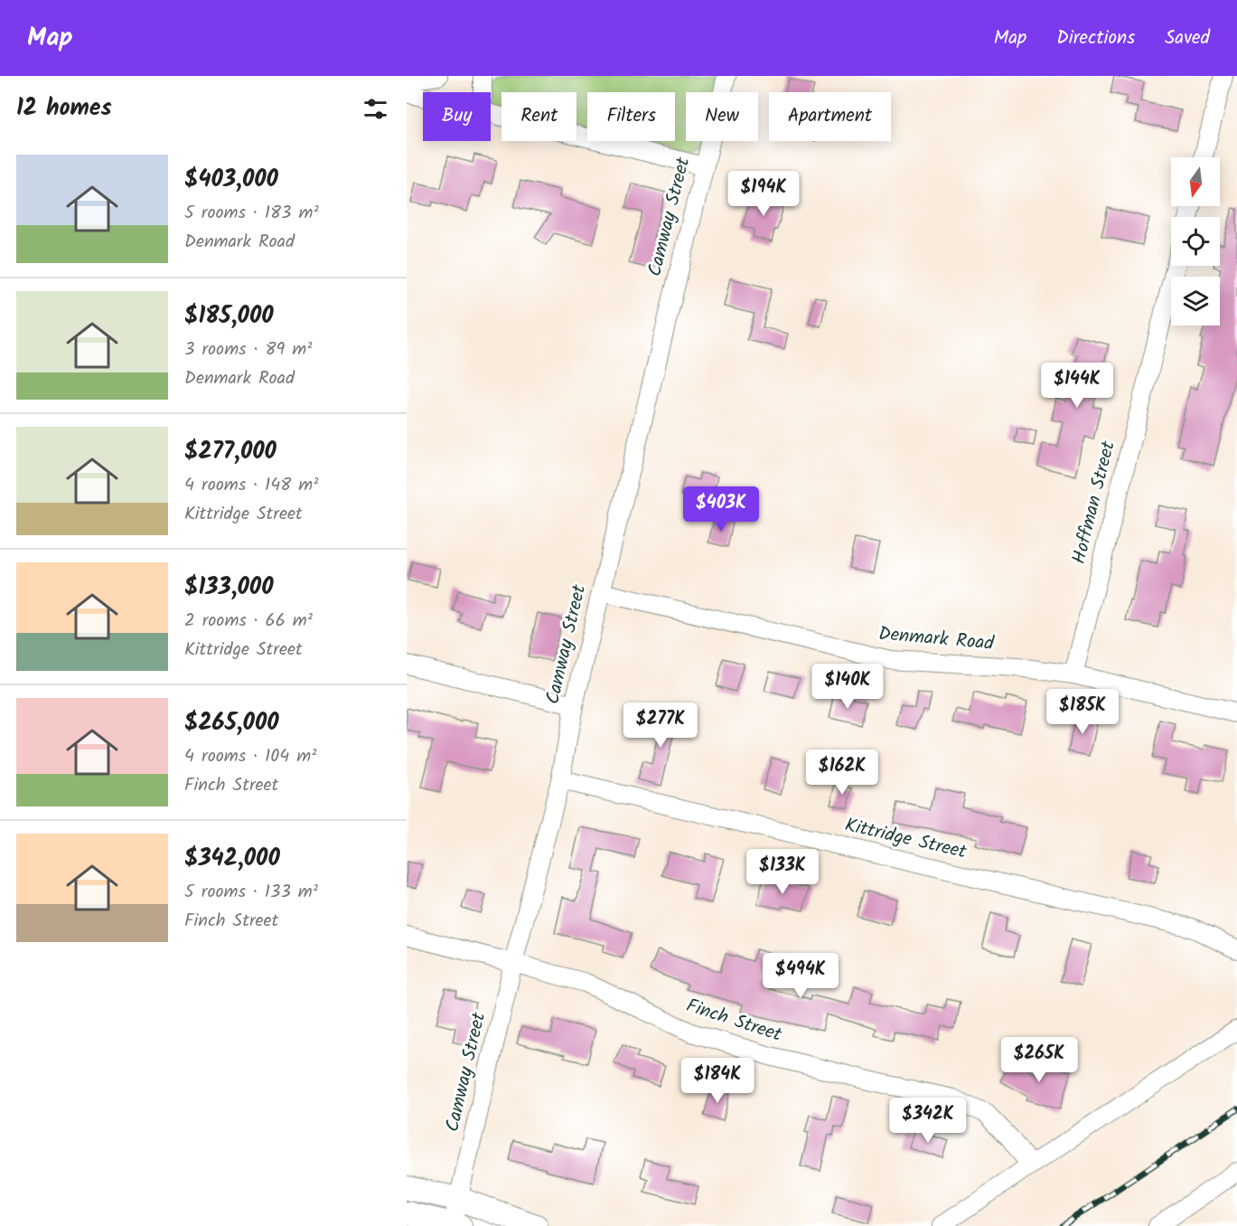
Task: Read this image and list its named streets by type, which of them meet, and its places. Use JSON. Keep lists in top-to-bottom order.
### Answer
{
  "streets": {
    "street": [
      "Camway Street",
      "Hoffman Street",
      "Denmark Road",
      "Kittridge Street",
      "Finch Street"
    ]
  },
  "crossings": [
    ["Camway Street", "Denmark Road"],
    ["Camway Street", "Kittridge Street"],
    ["Camway Street", "Finch Street"],
    ["Hoffman Street", "Denmark Road"]
  ],
  "north": "bottom",
  "page": {
    "header": "Map",
    "nav": ["Map", "Directions", "Saved"],
    "heading": "12 homes",
    "chip": [
      "Buy",
      "Rent",
      "Filters",
      "New",
      "Apartment"
    ],
    "list": [
      {
        "name": "$403,000",
        "note": "5 rooms · 183 m² · Denmark Road"
      },
      {
        "name": "$185,000",
        "note": "3 rooms · 89 m² · Denmark Road"
      },
      {
        "name": "$277,000",
        "note": "4 rooms · 148 m² · Kittridge Street"
      },
      {
        "name": "$133,000",
        "note": "2 rooms · 66 m² · Kittridge Street"
      },
      {
        "name": "$265,000",
        "note": "4 rooms · 104 m² · Finch Street"
      },
      {
        "name": "$342,000",
        "note": "5 rooms · 133 m² · Finch Street"
      }
    ],
    "price": [
      "$194K",
      "$144K",
      "$403K",
      "$140K",
      "$185K",
      "$277K",
      "$162K",
      "$133K",
      "$494K",
      "$265K",
      "$184K",
      "$342K"
    ]
  }
}
